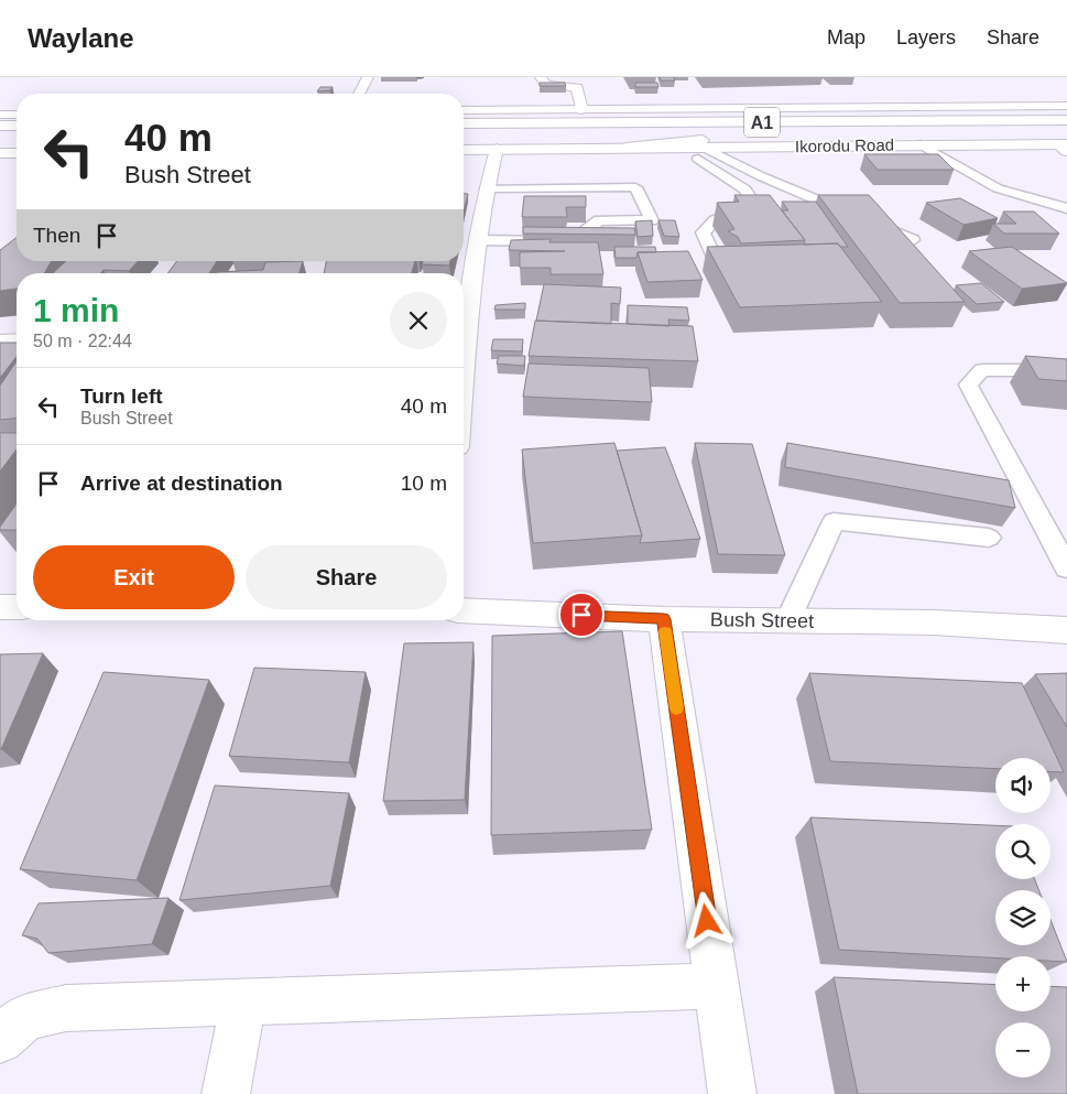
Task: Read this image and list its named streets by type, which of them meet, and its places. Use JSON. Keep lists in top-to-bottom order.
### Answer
{
  "streets": {
    "main road": ["A1", "Ikorodu Road", "Bush Street"]
  },
  "page": {
    "header": "Waylane",
    "nav": ["Map", "Layers", "Share"],
    "turn": ["40 m", "Bush Street"],
    "then": "Then",
    "heading": ["1 min", "50 m · 22:44"],
    "list": [
      {
        "name": "Turn left",
        "note": "Bush Street",
        "value": "40 m"
      },
      {
        "name": "Arrive at destination",
        "value": "10 m"
      }
    ],
    "buttons": ["Exit", "Share"],
    "map_buttons": ["+", "−"]
  }
}
